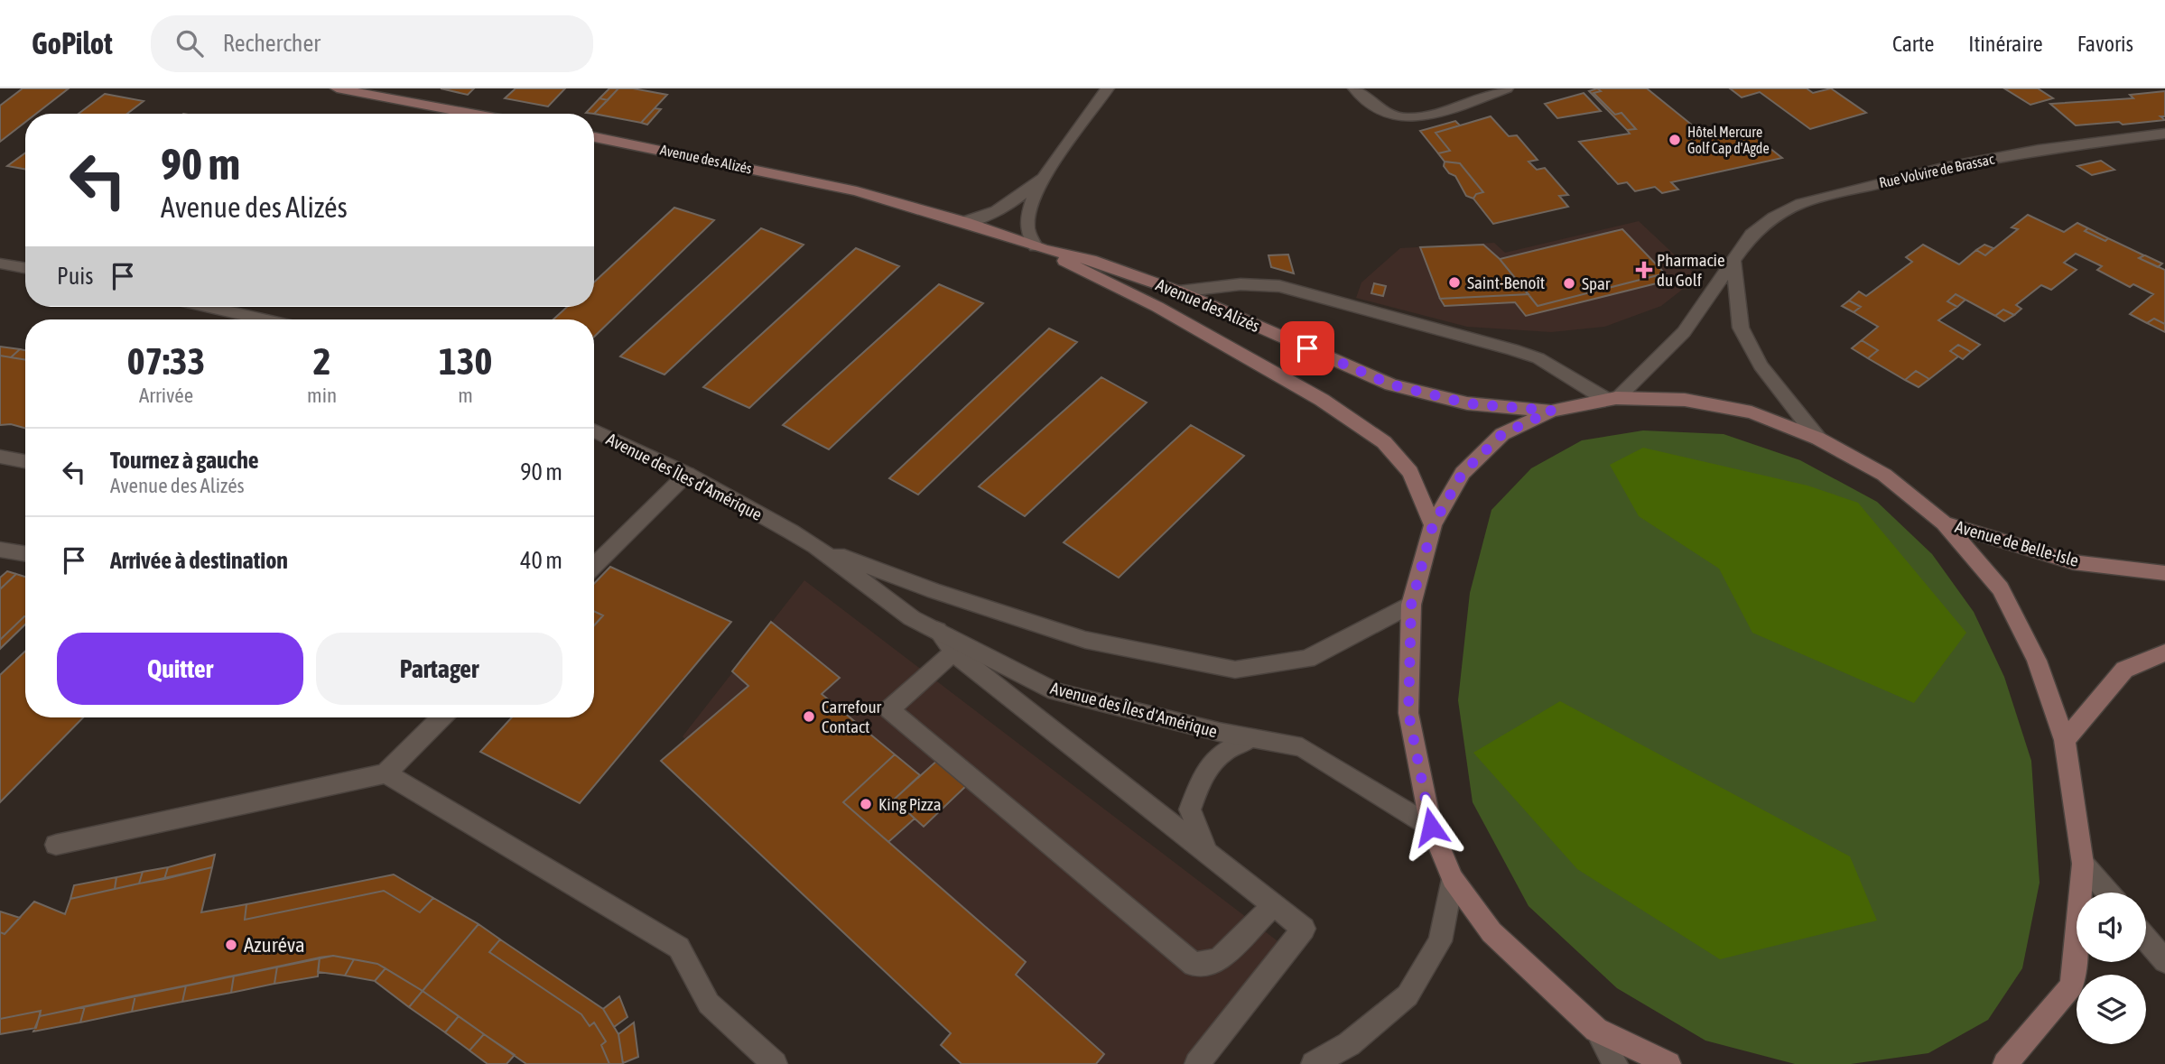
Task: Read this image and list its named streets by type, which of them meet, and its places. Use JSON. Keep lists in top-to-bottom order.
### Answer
{
  "streets": {
    "street": [
      "Avenue des Alizés",
      "Rue Volvire de Brassac",
      "Avenue des Îles d'Amérique",
      "Avenue de Belle-Isle"
    ]
  },
  "places": {
    "other": [
      "Hôtel Mercure Golf Cap d'Agde",
      "Saint-Benoît",
      "Spar",
      "Carrefour Contact",
      "King Pizza",
      "Azuréva"
    ],
    "health": ["Pharmacie du Golf"]
  },
  "page": {
    "header": "GoPilot",
    "search": "Rechercher",
    "nav": ["Carte", "Itinéraire", "Favoris"],
    "turn": ["90 m", "Avenue des Alizés"],
    "then": "Puis",
    "eta": [
      "07:33",
      "Arrivée",
      "2",
      "min",
      "130",
      "m"
    ],
    "list": [
      {
        "name": "Tournez à gauche",
        "note": "Avenue des Alizés",
        "value": "90 m"
      },
      {
        "name": "Arrivée à destination",
        "value": "40 m"
      }
    ],
    "buttons": ["Quitter", "Partager"]
  }
}
